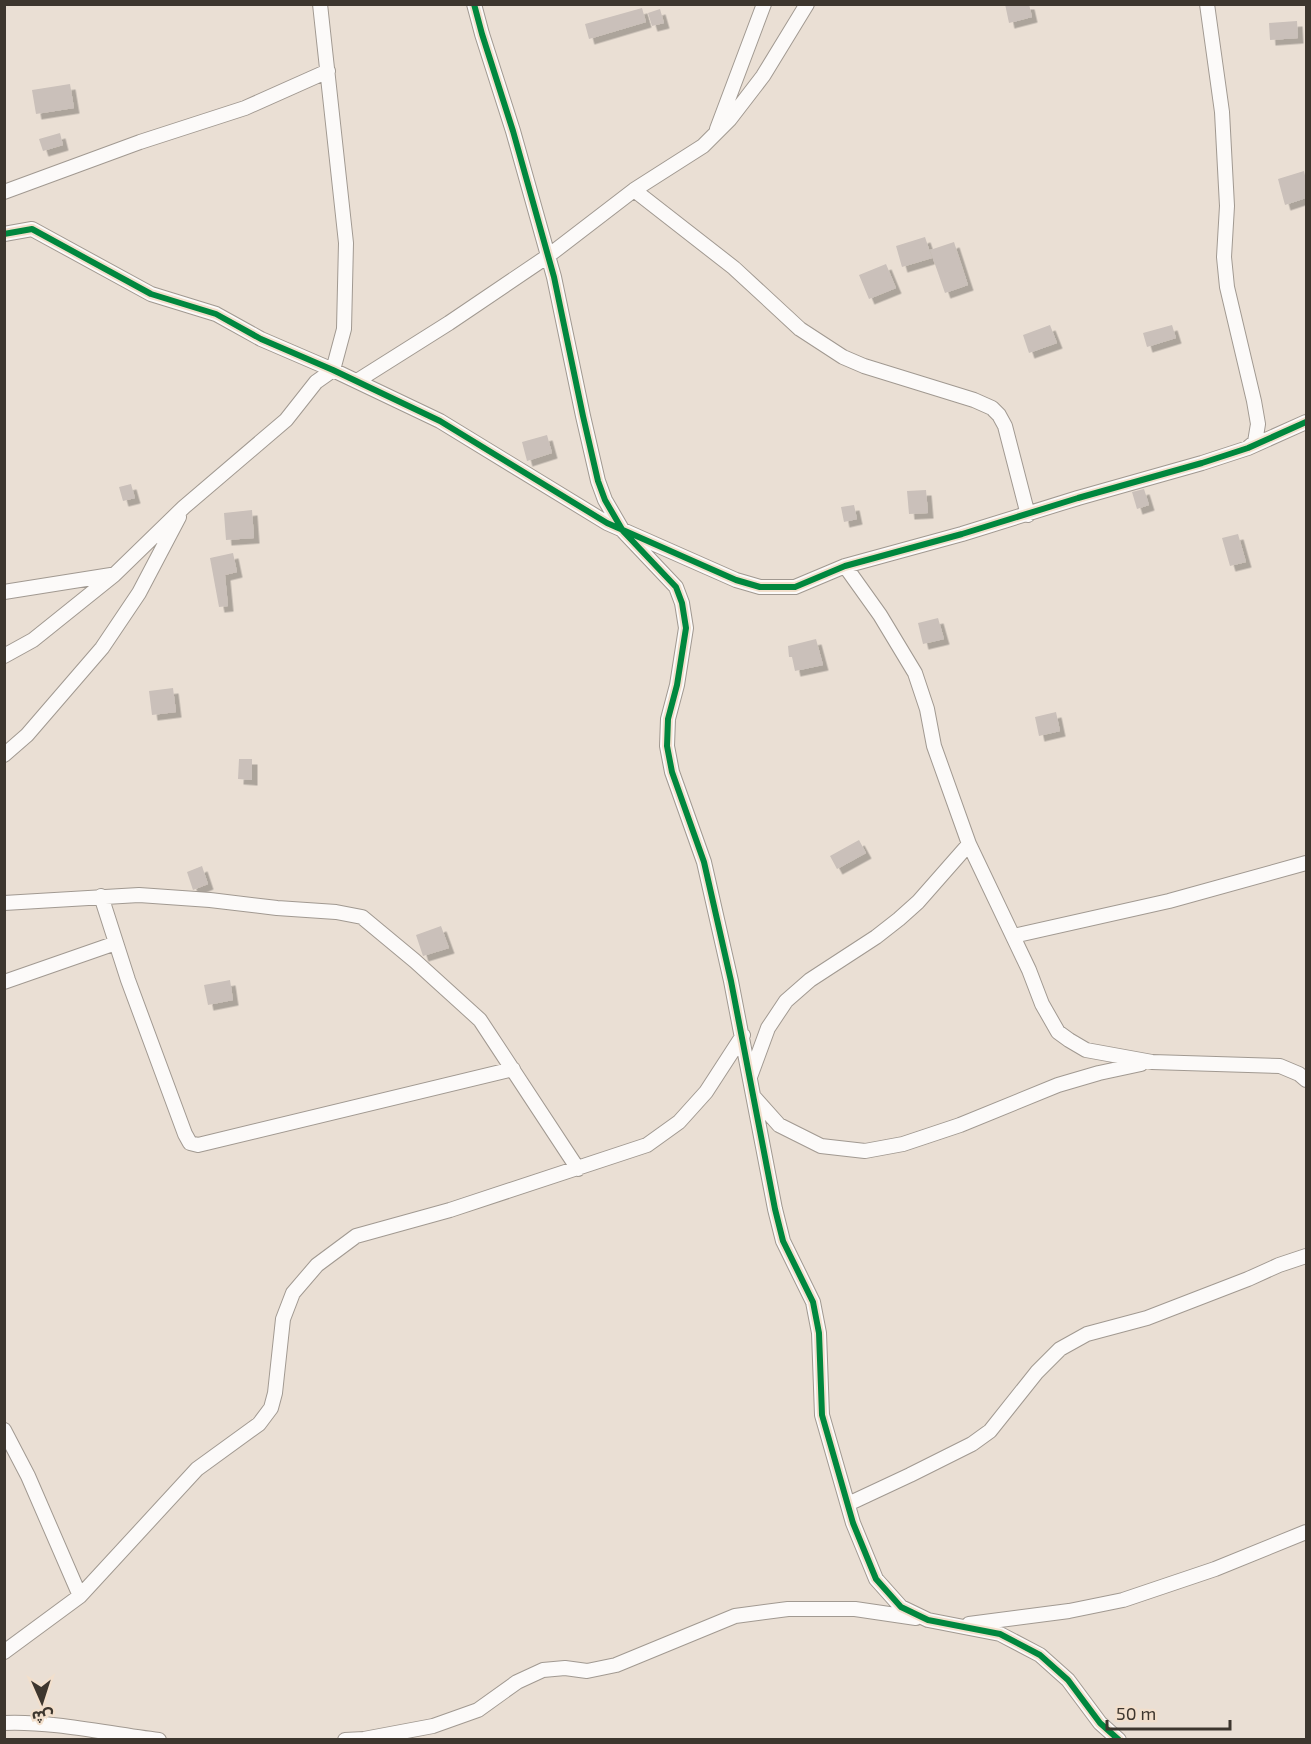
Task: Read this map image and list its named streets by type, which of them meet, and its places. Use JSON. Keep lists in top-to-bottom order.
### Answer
{
  "scale_bar": "50 m",
  "north": "bottom"
}
